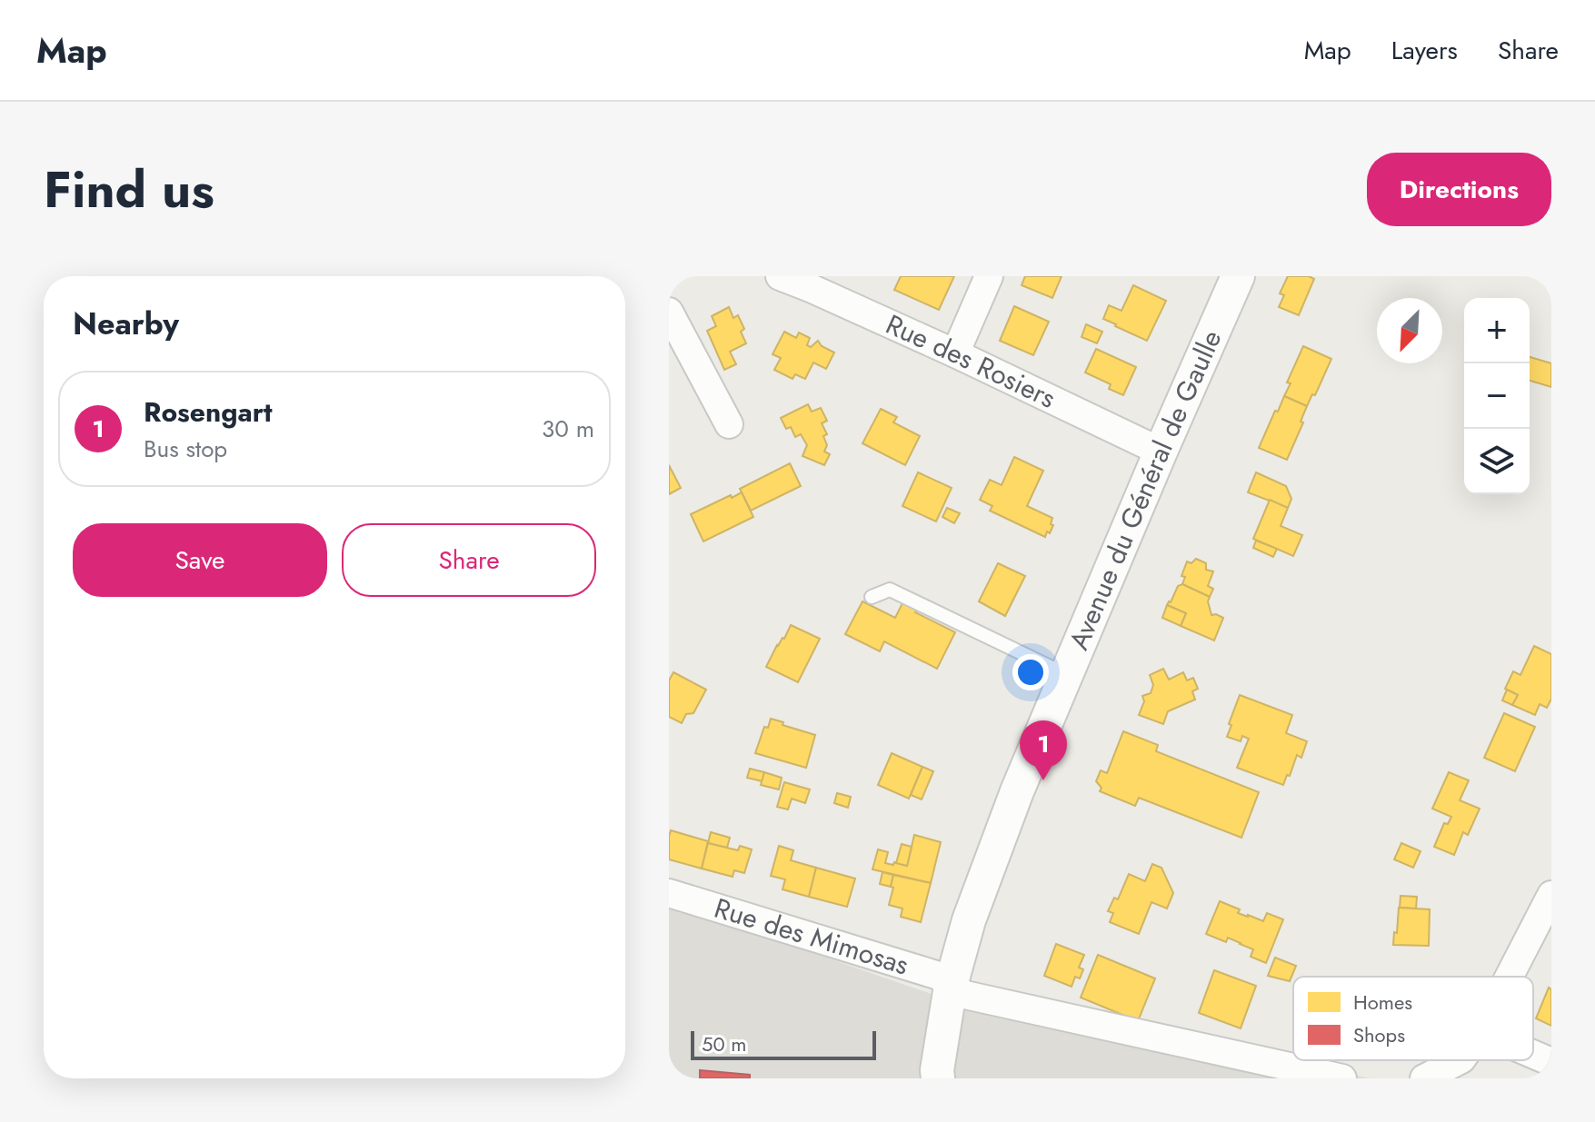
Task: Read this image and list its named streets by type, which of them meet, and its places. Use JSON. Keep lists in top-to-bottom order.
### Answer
{
  "streets": {
    "street": ["Rue des Rosiers", "Avenue du Général de Gaulle", "Rue des Mimosas"]
  },
  "crossings": [
    ["Rue des Rosiers", "Avenue du Général de Gaulle"],
    ["Avenue du Général de Gaulle", "Rue des Mimosas"]
  ],
  "legend": ["Homes", "Shops"],
  "scale_bar": "50 m",
  "north": "bottom left",
  "page": {
    "header": "Map",
    "nav": ["Map", "Layers", "Share"],
    "title": "Find us",
    "buttons": [
      "Directions",
      ["Save", "Share"]
    ],
    "heading": "Nearby",
    "map_buttons": ["+", "−"],
    "list": [
      {
        "mark": "1",
        "name": "Rosengart",
        "note": "Bus stop",
        "value": "30 m"
      }
    ],
    "pins": "1",
    "scale": "50 m"
  }
}
